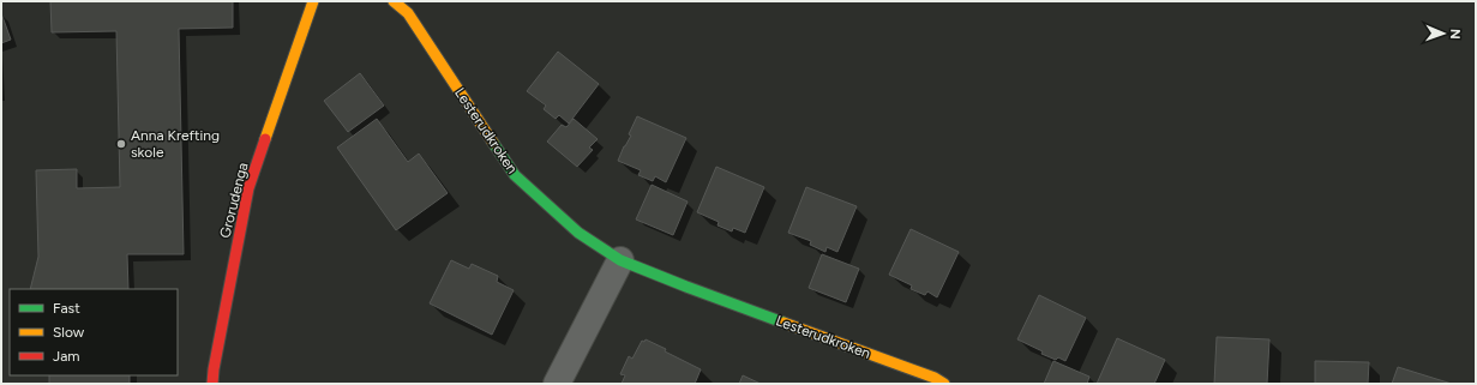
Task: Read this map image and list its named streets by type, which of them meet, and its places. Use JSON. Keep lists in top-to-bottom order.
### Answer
{
  "streets": {
    "street": ["Lesterudkroken", "Grorudenga"]
  },
  "places": ["Anna Krefting skole"],
  "legend": ["Fast", "Slow", "Jam"],
  "north": "right"
}
